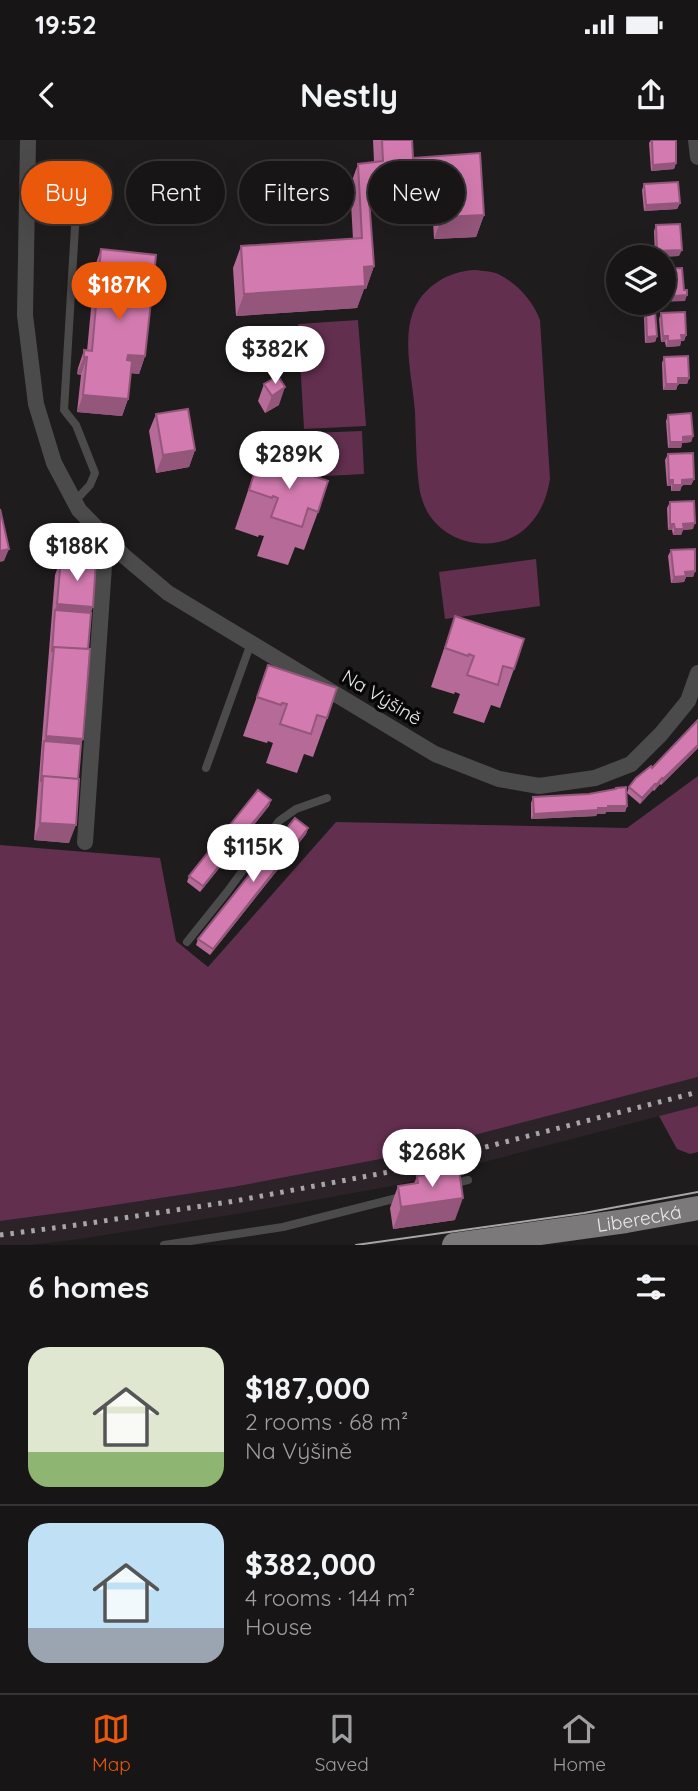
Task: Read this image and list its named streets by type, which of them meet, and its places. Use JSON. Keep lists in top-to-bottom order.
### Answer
{
  "streets": {
    "main road": ["Liberecká"],
    "street": ["Na Výšině"]
  },
  "page": {
    "status": "19:52",
    "header": "Nestly",
    "chip": [
      "Buy",
      "Rent",
      "Filters",
      "New"
    ],
    "price": [
      "$187K",
      "$382K",
      "$289K",
      "$188K",
      "$115K",
      "$268K"
    ],
    "heading": "6 homes",
    "list": [
      {
        "name": "$187,000",
        "note": "2 rooms · 68 m² · Na Výšině"
      },
      {
        "name": "$382,000",
        "note": "4 rooms · 144 m² · House"
      }
    ],
    "tabs": ["Map", "Saved", "Home"]
  }
}
